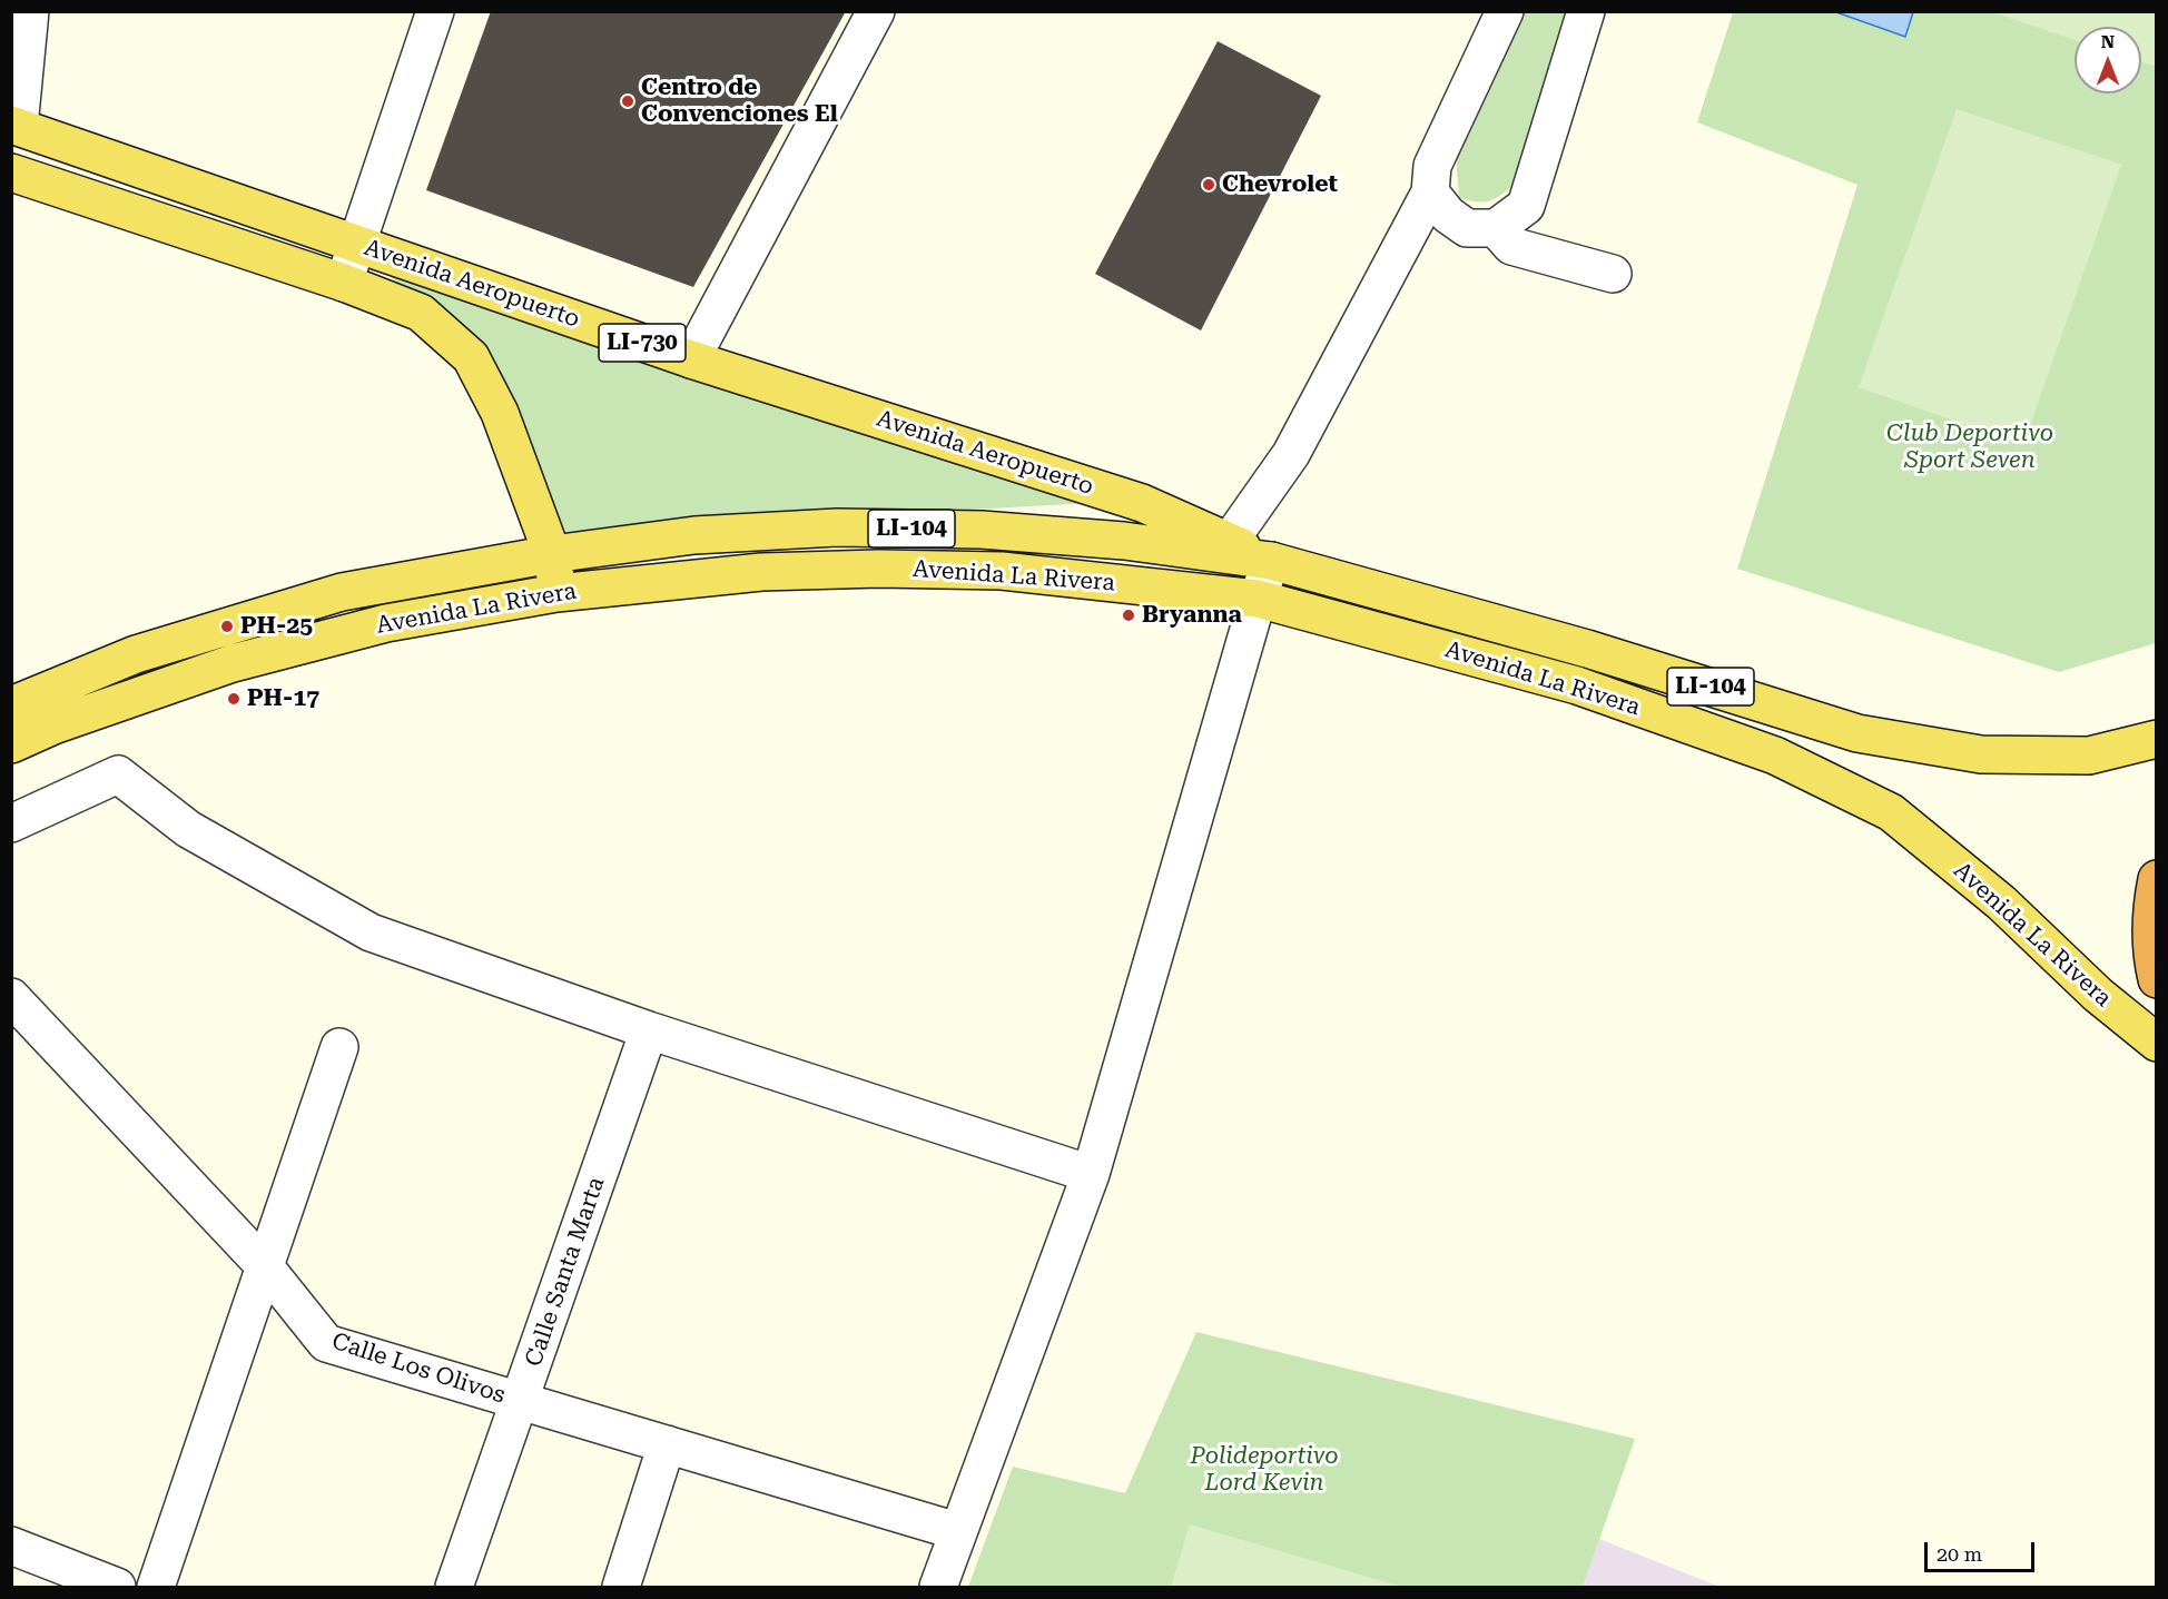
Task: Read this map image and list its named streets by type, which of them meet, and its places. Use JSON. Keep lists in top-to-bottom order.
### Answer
{
  "streets": {
    "main road": [
      "Avenida Aeropuerto",
      "LI-730",
      "LI-104",
      "Avenida La Rivera"
    ],
    "street": ["Calle Santa Marta", "Calle Los Olivos"]
  },
  "crossings": [
    ["Avenida Aeropuerto", "Avenida La Rivera"],
    ["Calle Santa Marta", "Calle Los Olivos"]
  ],
  "parks": ["Club Deportivo Sport Seven", "Polideportivo Lord Kevin"],
  "places": [
    "Centro de Convenciones El",
    "Chevrolet",
    "Bryanna",
    "PH-25",
    "PH-17"
  ],
  "scale_bar": "20 m",
  "north": "top"
}
